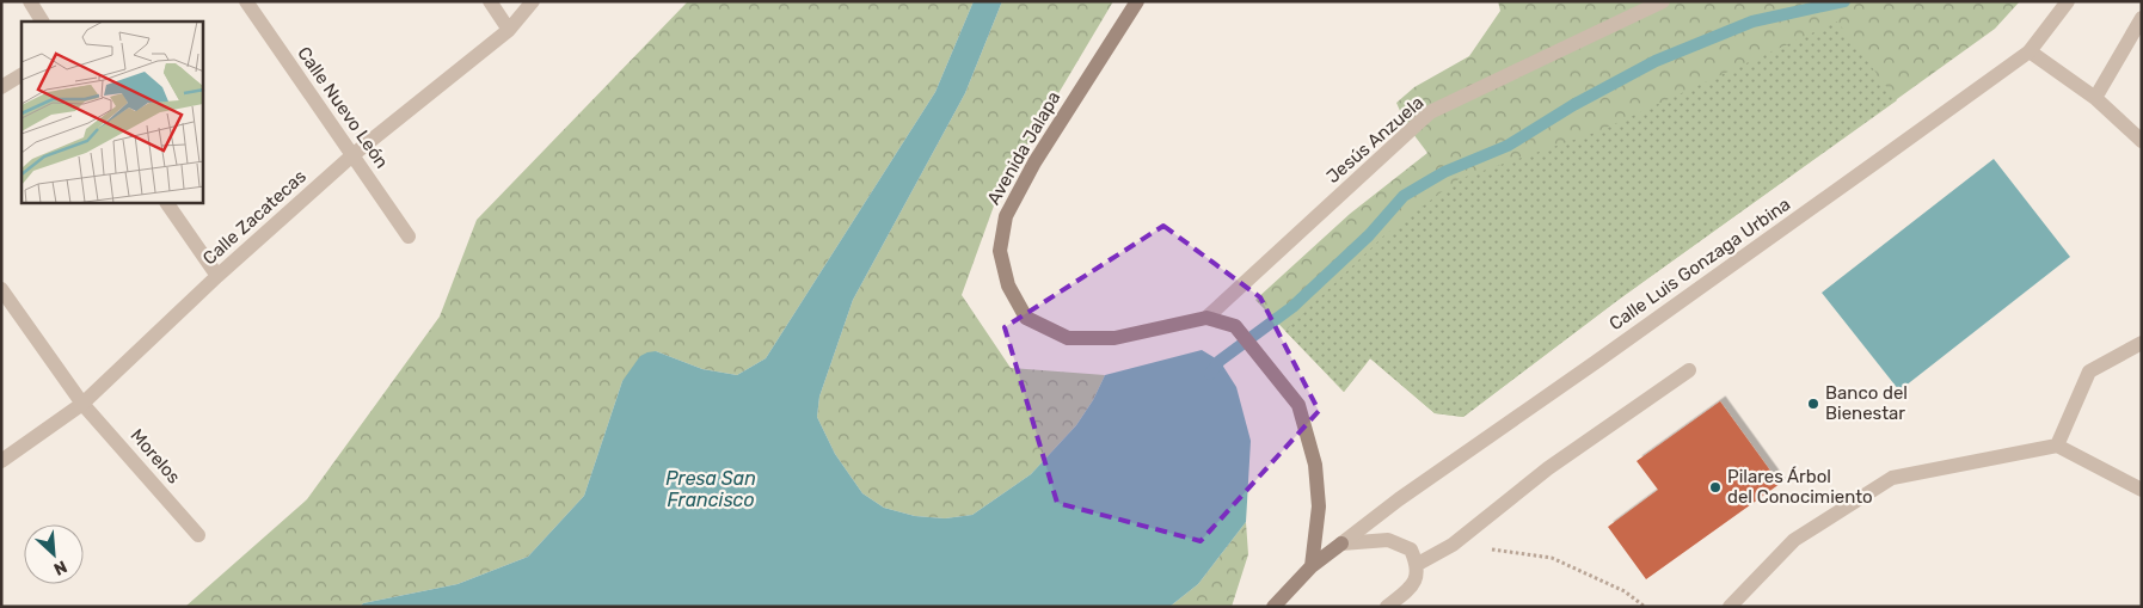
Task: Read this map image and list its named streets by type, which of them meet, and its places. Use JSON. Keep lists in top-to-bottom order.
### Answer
{
  "streets": {
    "street": [
      "Calle Nuevo León",
      "Jesús Anzuela",
      "Avenida Jalapa",
      "Calle Zacatecas",
      "Calle Luis Gonzaga Urbina",
      "Morelos"
    ]
  },
  "crossings": [
    ["Calle Nuevo León", "Calle Zacatecas"],
    ["Jesús Anzuela", "Avenida Jalapa"],
    ["Calle Zacatecas", "Morelos"]
  ],
  "water": ["Presa San Francisco"],
  "places": ["Banco del Bienestar", "Pilares Árbol del Conocimiento"],
  "north": "bottom right"
}
